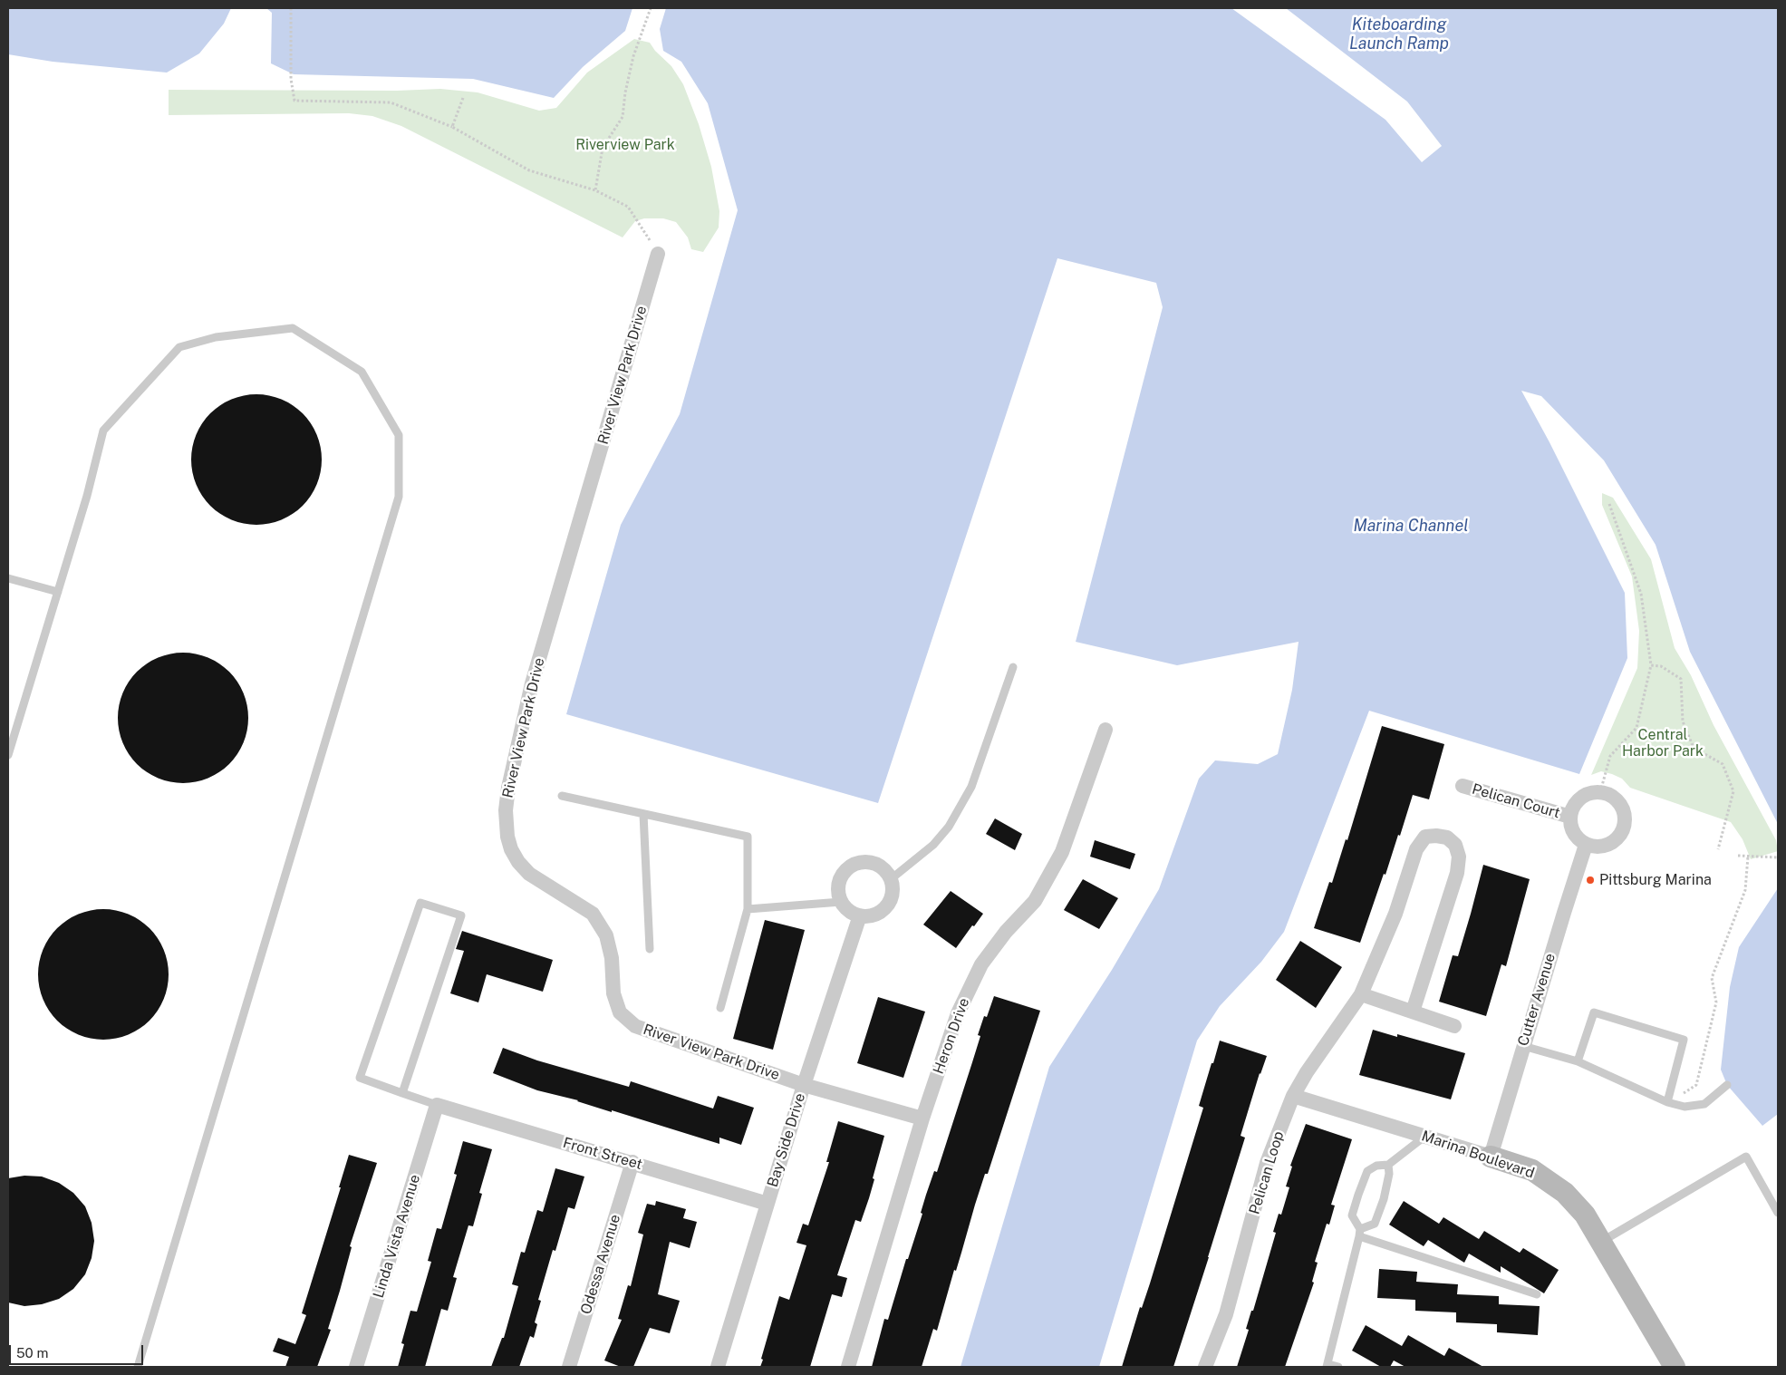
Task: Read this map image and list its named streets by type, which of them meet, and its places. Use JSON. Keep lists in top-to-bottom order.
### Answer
{
  "streets": {
    "street": [
      "River View Park Drive",
      "Pelican Court",
      "Cutter Avenue",
      "Heron Drive",
      "Bay Side Drive",
      "Front Street",
      "Marina Boulevard",
      "Pelican Loop",
      "Linda Vista Avenue",
      "Odessa Avenue"
    ]
  },
  "crossings": [
    ["River View Park Drive", "Heron Drive"],
    ["River View Park Drive", "Bay Side Drive"],
    ["Pelican Court", "Cutter Avenue"],
    ["Cutter Avenue", "Marina Boulevard"],
    ["Bay Side Drive", "Front Street"],
    ["Front Street", "Linda Vista Avenue"],
    ["Front Street", "Odessa Avenue"],
    ["Marina Boulevard", "Pelican Loop"]
  ],
  "water": ["Kiteboarding Launch Ramp", "Marina Channel"],
  "parks": ["Riverview Park", "Central Harbor Park"],
  "places": ["Pittsburg Marina"],
  "scale_bar": "50 m"
}
